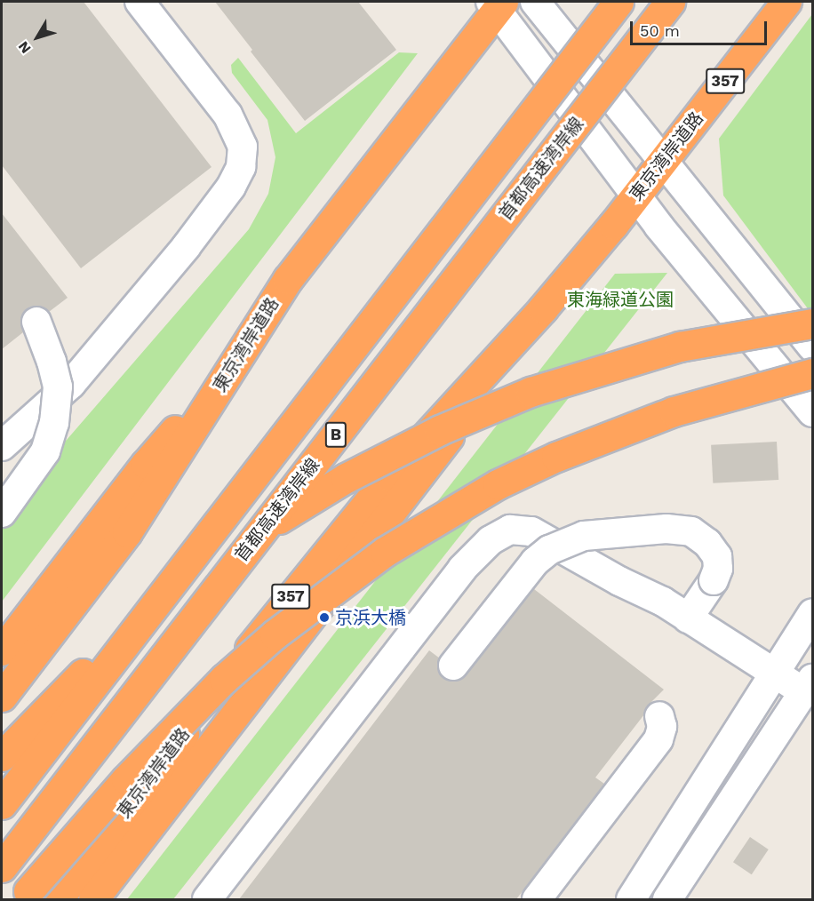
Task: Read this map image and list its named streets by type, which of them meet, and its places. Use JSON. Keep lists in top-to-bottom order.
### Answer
{
  "streets": {
    "highway": [
      "357",
      "東京湾岸道路",
      "首都高速湾岸線",
      "B"
    ]
  },
  "parks": ["東海緑道公園"],
  "places": ["京浜大橋"],
  "scale_bar": "50 m",
  "north": "bottom left"
}
